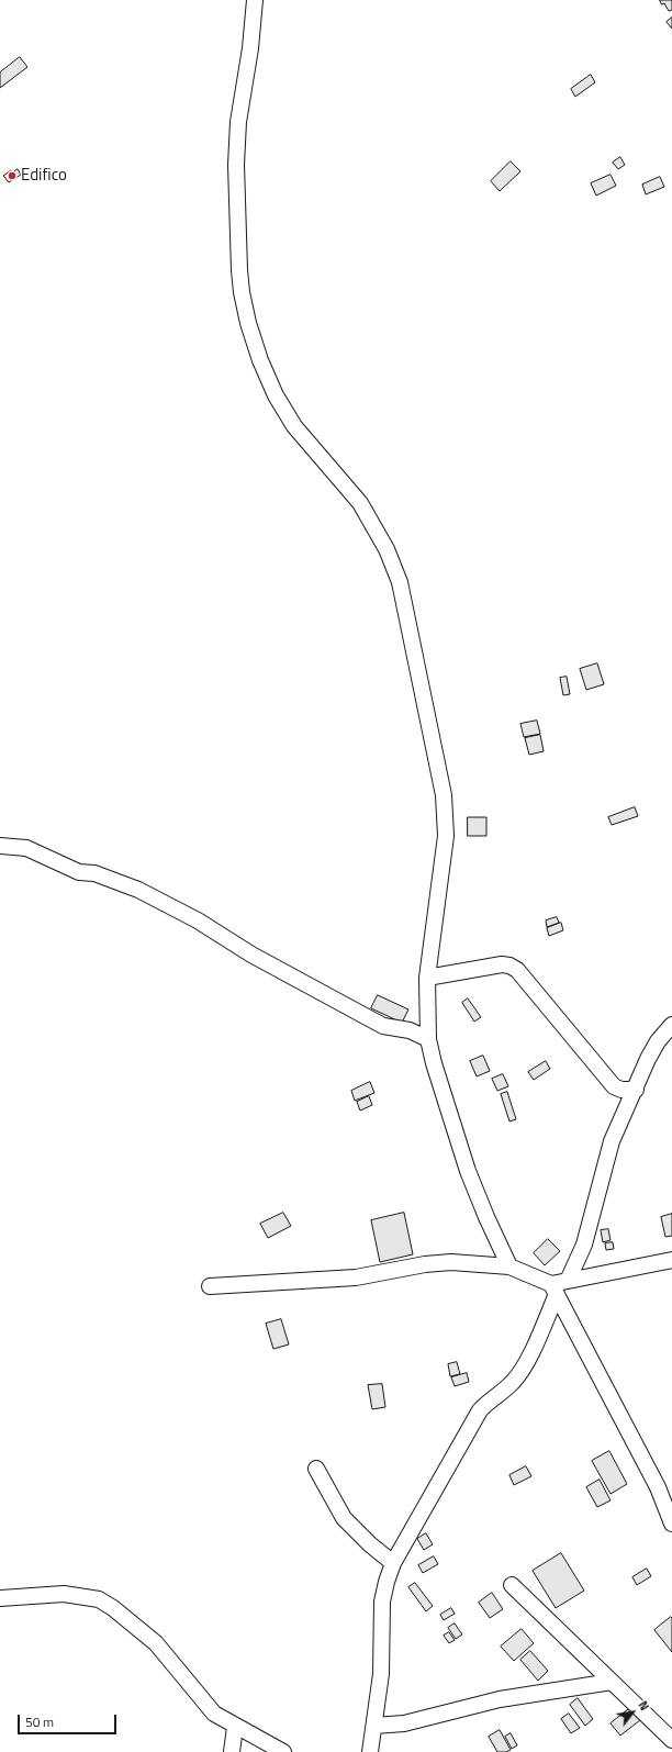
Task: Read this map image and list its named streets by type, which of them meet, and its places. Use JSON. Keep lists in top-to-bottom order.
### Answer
{
  "places": ["Edifico"],
  "scale_bar": "50 m",
  "north": "top right"
}
